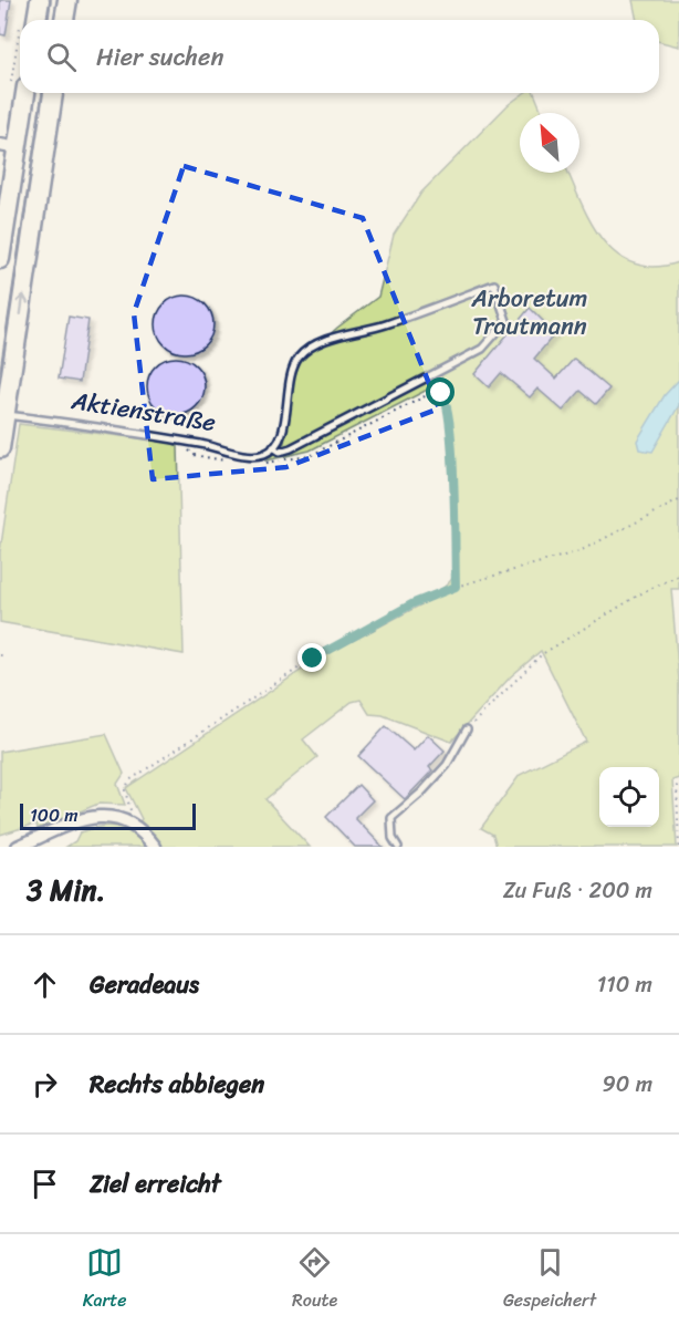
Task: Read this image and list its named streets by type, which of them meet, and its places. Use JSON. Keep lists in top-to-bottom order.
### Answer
{
  "streets": {
    "lane": ["Aktienstraße"]
  },
  "parks": ["Arboretum Trautmann"],
  "scale_bar": "100 m",
  "north": "top left",
  "page": {
    "search": "Hier suchen",
    "scale": "100 m",
    "heading": ["3 Min.", "Zu Fuß · 200 m"],
    "list": [
      ["Geradeaus", "110 m"],
      ["Rechts abbiegen", "90 m"],
      "Ziel erreicht"
    ],
    "nav": ["Karte", "Route", "Gespeichert"]
  }
}
